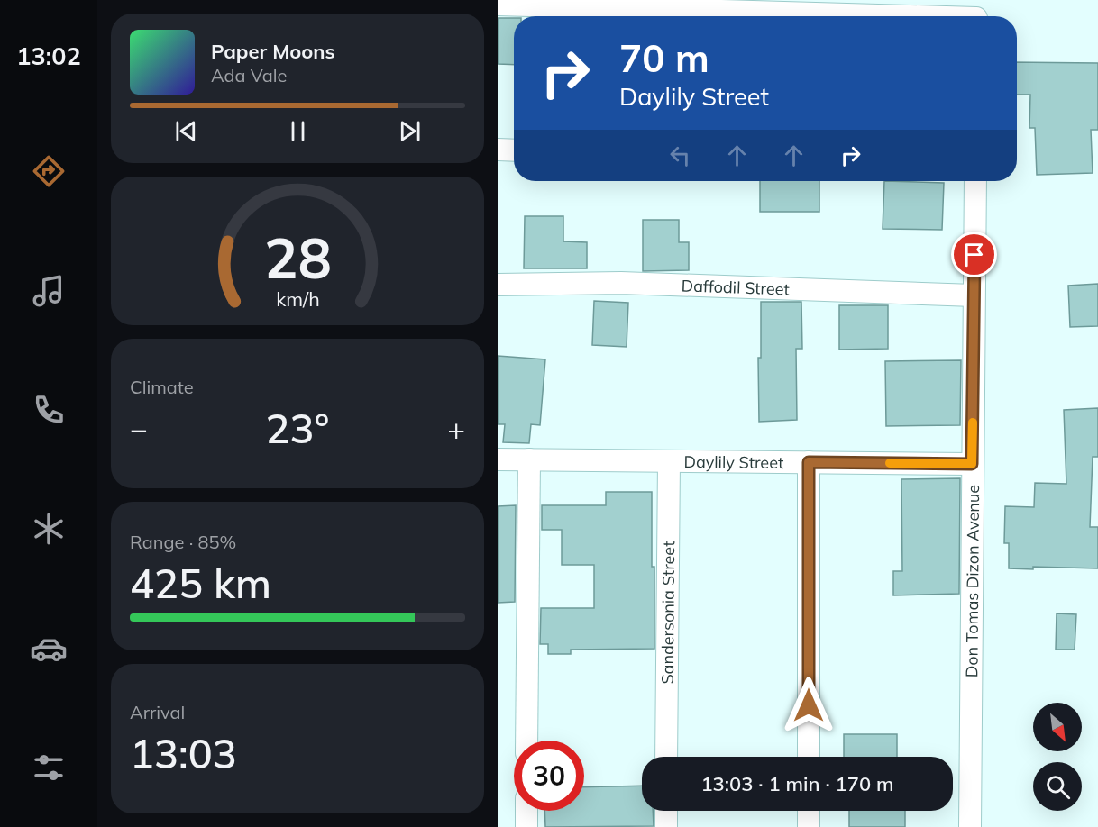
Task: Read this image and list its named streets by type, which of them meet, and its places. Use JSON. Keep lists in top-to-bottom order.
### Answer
{
  "streets": {
    "street": [
      "Daffodil Street",
      "Daylily Street",
      "Don Tomas Dizon Avenue",
      "Sandersonia Street"
    ]
  },
  "crossings": [
    ["Daffodil Street", "Don Tomas Dizon Avenue"],
    ["Daylily Street", "Don Tomas Dizon Avenue"],
    ["Daylily Street", "Sandersonia Street"]
  ],
  "north": "bottom right",
  "page": {
    "tabs": "13:02",
    "turn": ["70 m", "Daylily Street"],
    "song": ["Paper Moons", "Ada Vale"],
    "tile": [
      "Climate",
      ["Range · 85%", "425 km"],
      ["Arrival", "13:03"]
    ],
    "heat": ["−", "23°", "+"],
    "limit": "30",
    "trip": "13:03 · 1 min · 170 m",
    "gauge": ["28", "km/h"]
  }
}
